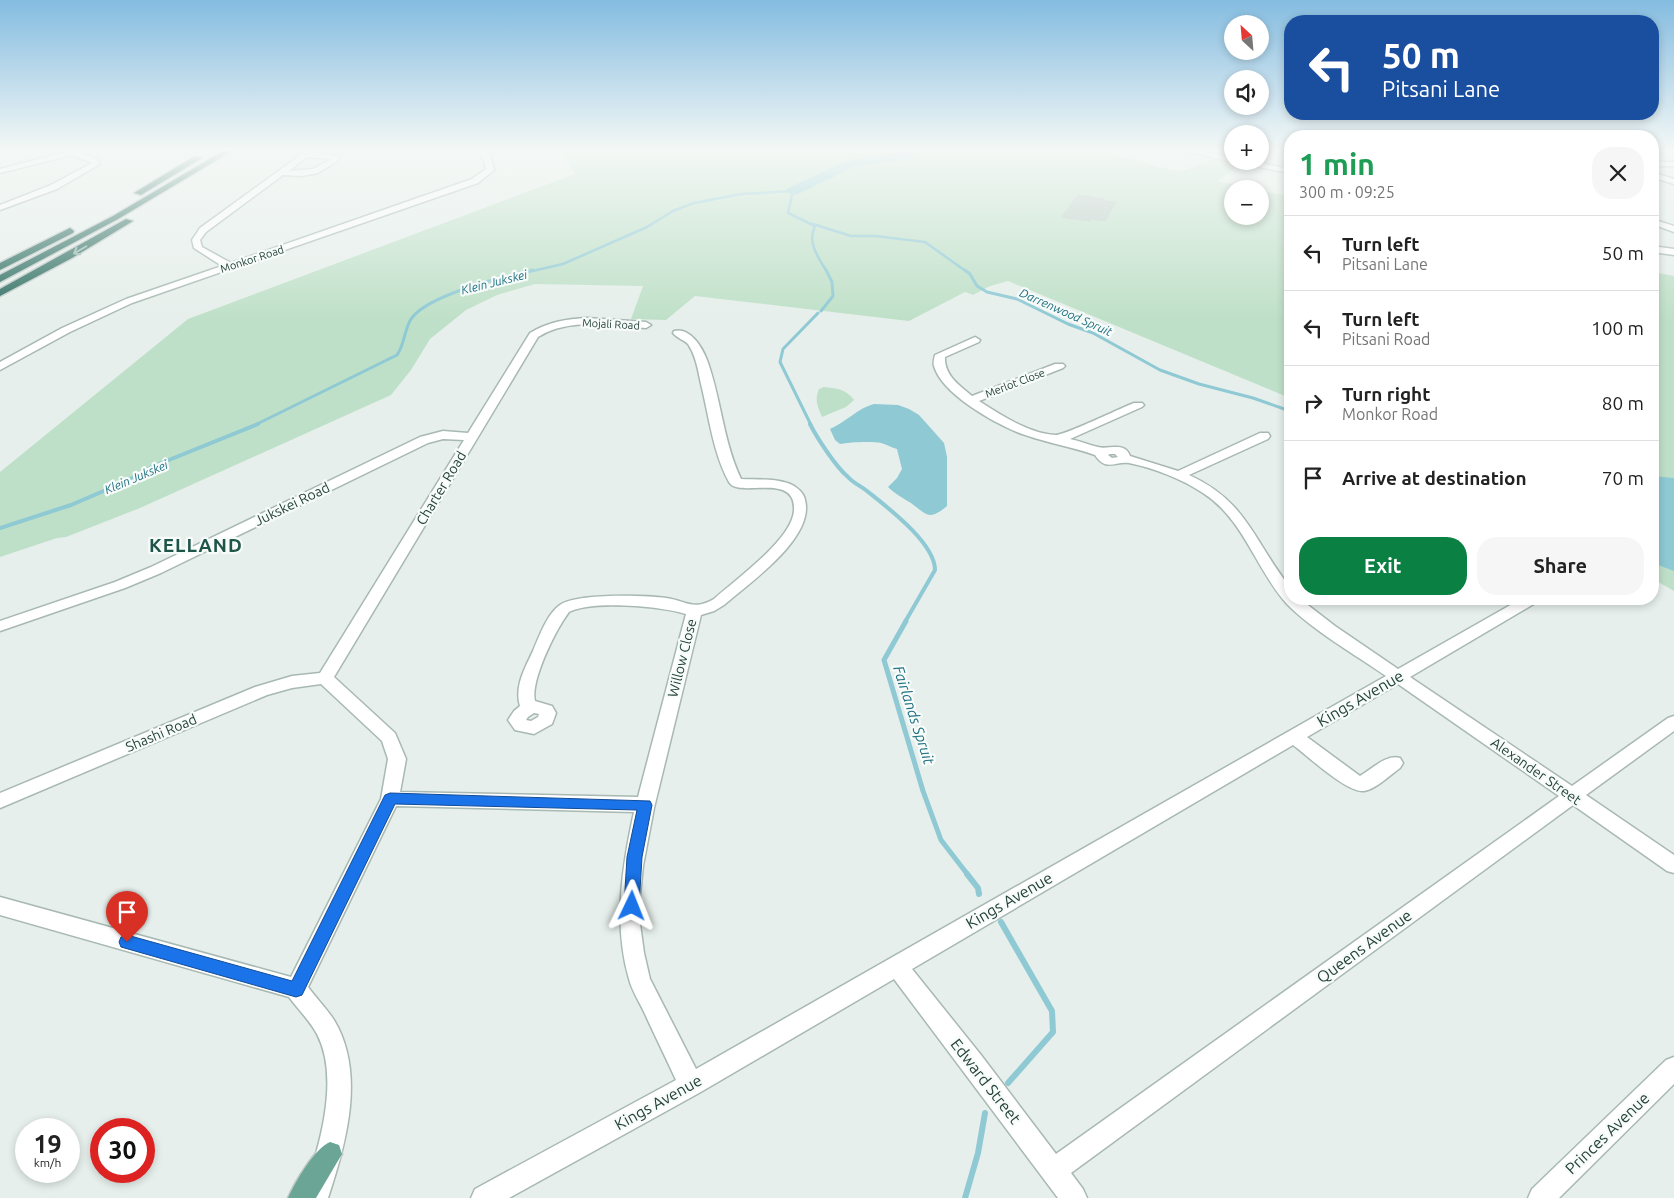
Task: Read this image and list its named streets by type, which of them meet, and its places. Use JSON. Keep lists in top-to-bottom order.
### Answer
{
  "streets": {
    "street": [
      "Monkor Road",
      "Mojali Road",
      "Merlot Close",
      "Charter Road",
      "Jukskei Road",
      "Willow Close",
      "Kings Avenue",
      "Shashi Road",
      "Alexander Street",
      "Queens Avenue",
      "Edward Street",
      "Princes Avenue"
    ]
  },
  "crossings": [
    ["Mojali Road", "Charter Road"],
    ["Charter Road", "Jukskei Road"],
    ["Charter Road", "Shashi Road"],
    ["Willow Close", "Kings Avenue"],
    ["Kings Avenue", "Alexander Street"],
    ["Kings Avenue", "Edward Street"],
    ["Alexander Street", "Queens Avenue"],
    ["Queens Avenue", "Edward Street"]
  ],
  "districts": ["KELLAND"],
  "water": ["Klein Jukskei", "Darrenwood Spruit", "Fairlands Spruit"],
  "north": "top left",
  "page": {
    "map_buttons": ["+", "−"],
    "turn": ["50 m", "Pitsani Lane"],
    "heading": ["1 min", "300 m · 09:25"],
    "list": [
      {
        "name": "Turn left",
        "note": "Pitsani Lane",
        "value": "50 m"
      },
      {
        "name": "Turn left",
        "note": "Pitsani Road",
        "value": "100 m"
      },
      {
        "name": "Turn right",
        "note": "Monkor Road",
        "value": "80 m"
      },
      {
        "name": "Arrive at destination",
        "value": "70 m"
      }
    ],
    "buttons": ["Exit", "Share"],
    "speed": "19 km/h",
    "limit": "30"
  }
}
